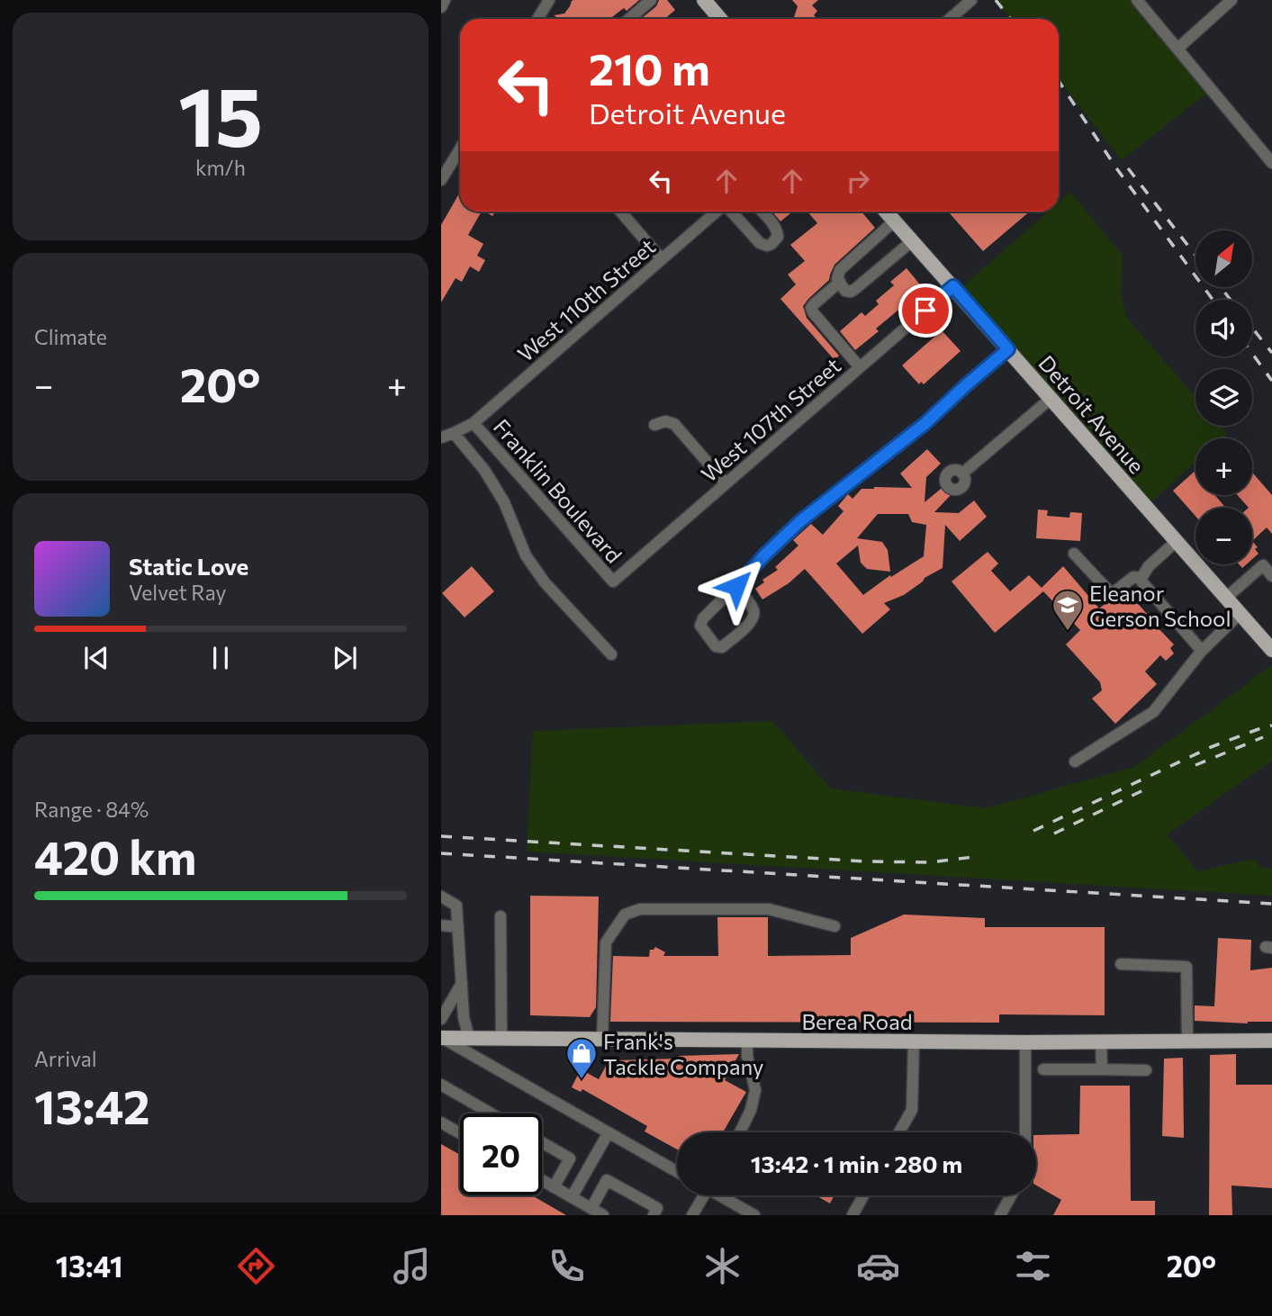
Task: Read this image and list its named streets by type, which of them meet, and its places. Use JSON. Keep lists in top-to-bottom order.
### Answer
{
  "streets": {
    "main road": ["Detroit Avenue", "Berea Road"],
    "street": ["West 110th Street", "West 107th Street", "Franklin Boulevard"]
  },
  "crossings": [
    ["West 110th Street", "Franklin Boulevard"],
    ["Detroit Avenue", "West 107th Street"],
    ["West 107th Street", "Franklin Boulevard"]
  ],
  "places": {
    "school or university": ["Eleanor Gerson School"],
    "shop": ["Frank's Tackle Company"]
  },
  "north": "top right",
  "page": {
    "tile": [
      ["15", "km/h"],
      "Climate",
      ["Range · 84%", "420 km"],
      ["Arrival", "13:42"]
    ],
    "turn": ["210 m", "Detroit Avenue"],
    "map_buttons": ["+", "−"],
    "heat": ["−", "20°", "+"],
    "song": ["Static Love", "Velvet Ray"],
    "limit": "20",
    "trip": "13:42 · 1 min · 280 m",
    "tabs": ["13:41", "20°"]
  }
}
